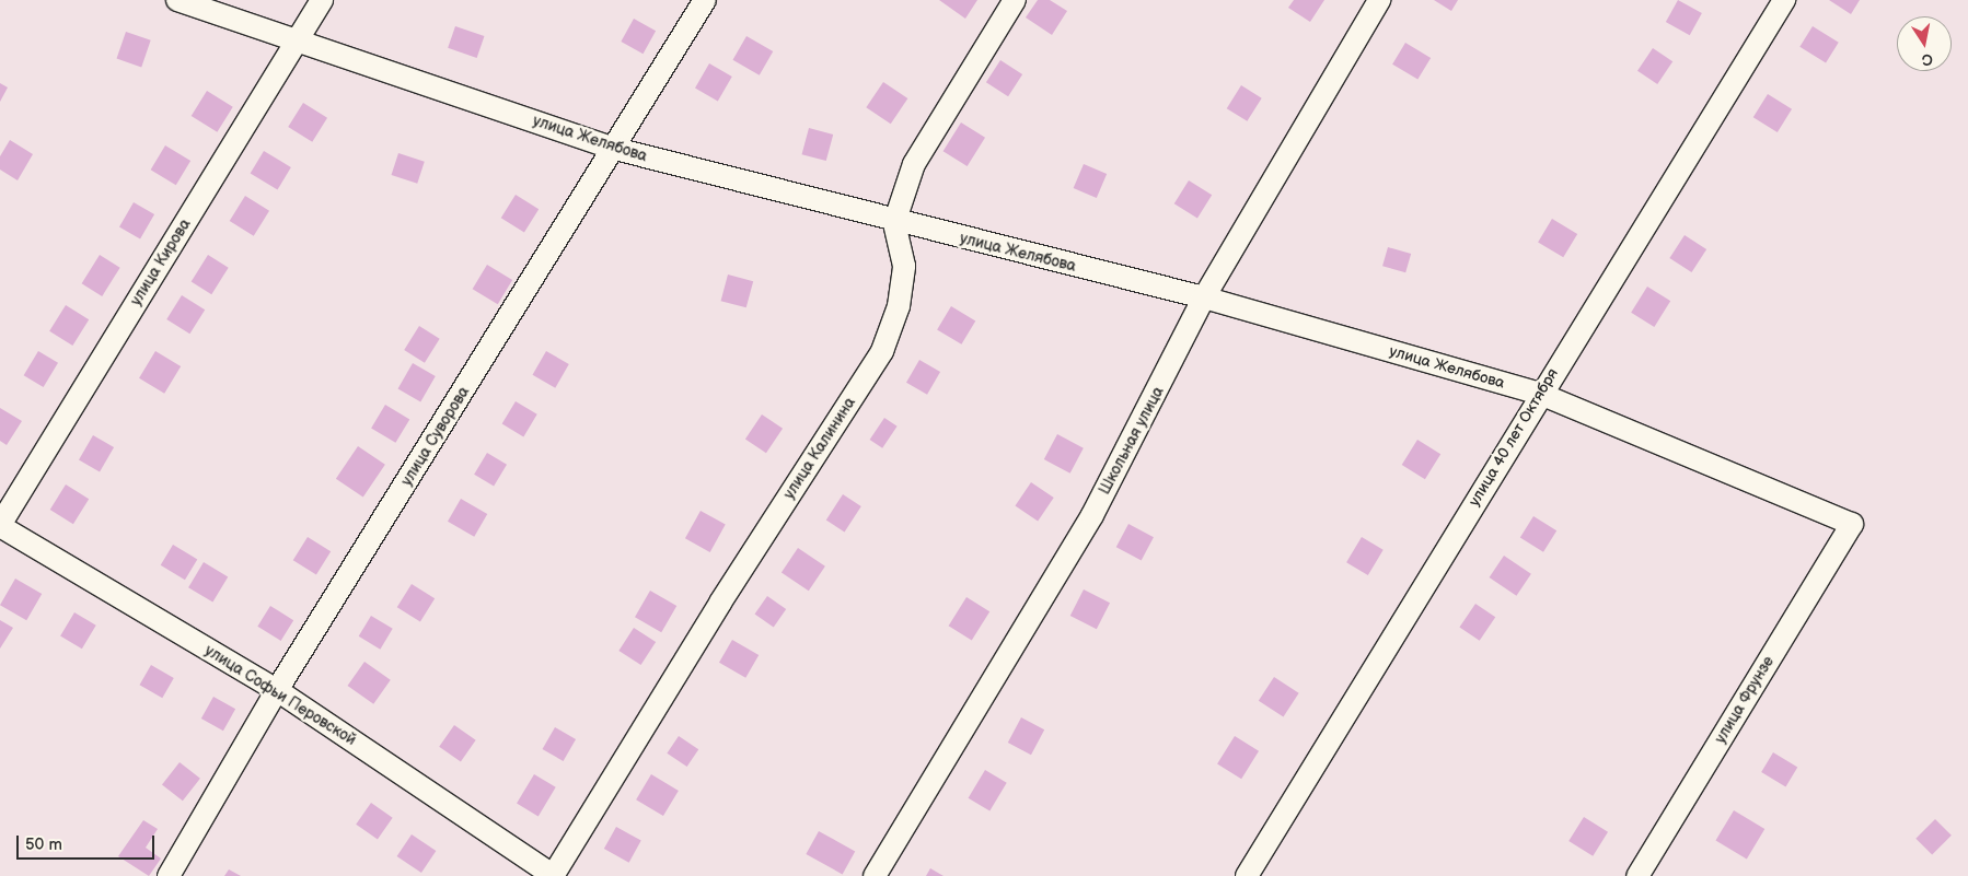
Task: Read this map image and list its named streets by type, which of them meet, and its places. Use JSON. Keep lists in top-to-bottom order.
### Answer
{
  "streets": {
    "street": [
      "улица Желябова",
      "улица Кирова",
      "улица Суворова",
      "улица 40 лет Октября",
      "Школьная улица",
      "улица Калинина",
      "улица Софьи Перовской",
      "улица Фрунзе"
    ]
  },
  "crossings": [
    ["улица Желябова", "улица Кирова"],
    ["улица Желябова", "улица Суворова"],
    ["улица Желябова", "улица 40 лет Октября"],
    ["улица Желябова", "Школьная улица"],
    ["улица Желябова", "улица Калинина"],
    ["улица Желябова", "улица Фрунзе"],
    ["улица Кирова", "улица Софьи Перовской"],
    ["улица Суворова", "улица Софьи Перовской"],
    ["улица Калинина", "улица Софьи Перовской"]
  ],
  "scale_bar": "50 m",
  "north": "bottom"
}
